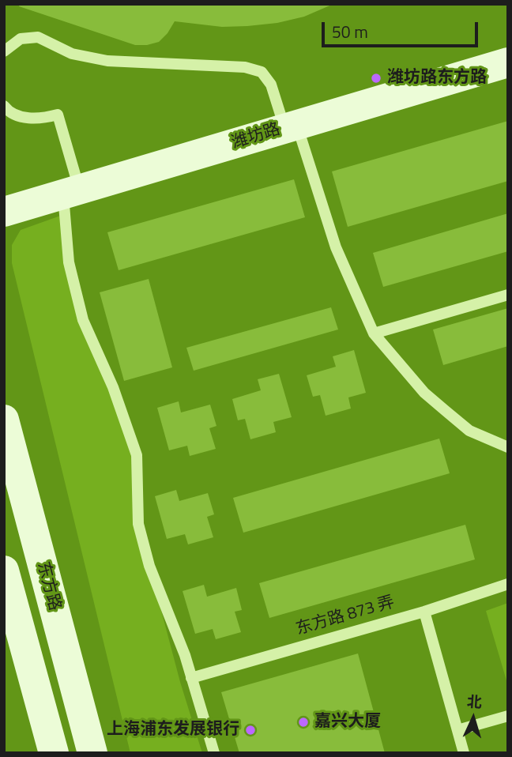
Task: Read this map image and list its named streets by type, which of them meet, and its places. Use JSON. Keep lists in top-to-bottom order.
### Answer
{
  "streets": {
    "main road": ["潍坊路", "东方路"],
    "lane": ["东方路 873 弄"]
  },
  "places": ["潍坊路东方路", "嘉兴大厦", "上海浦东发展银行"],
  "scale_bar": "50 m",
  "north": "top"
}
